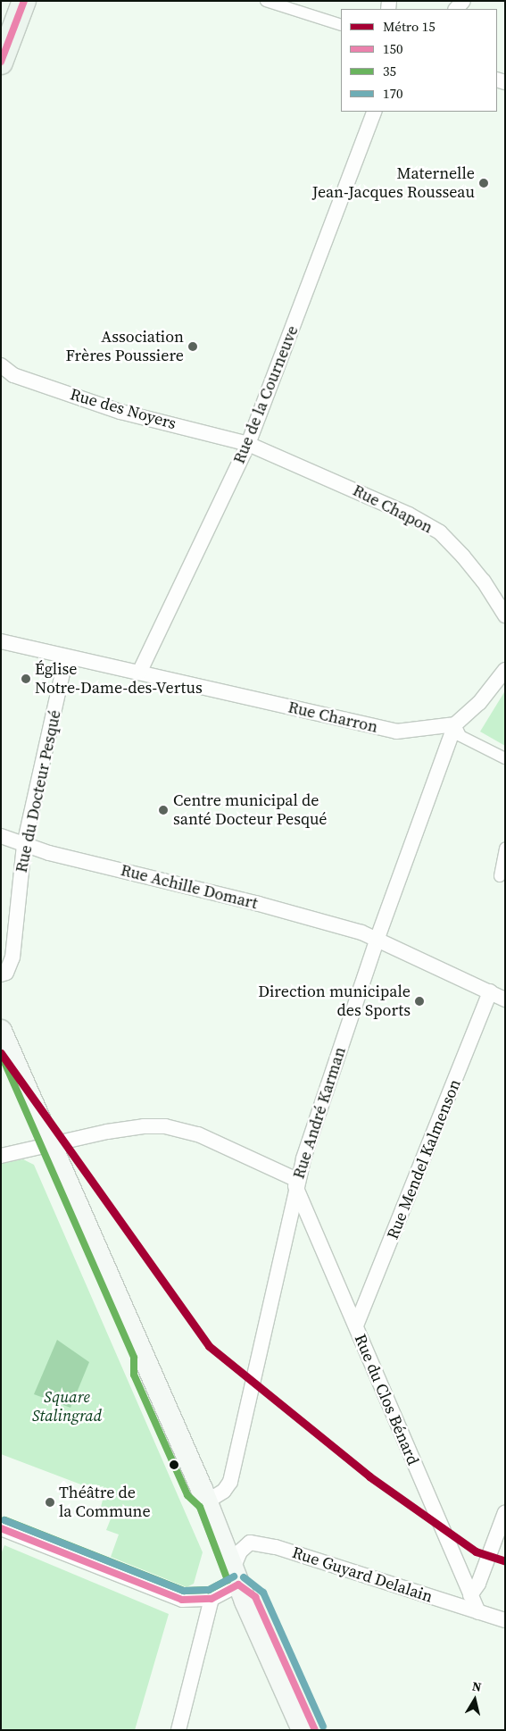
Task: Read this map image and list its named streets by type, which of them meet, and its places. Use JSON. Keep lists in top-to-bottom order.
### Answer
{
  "streets": {
    "street": [
      "Rue de la Courneuve",
      "Rue des Noyers",
      "Rue Chapon",
      "Rue Charron",
      "Rue du Docteur Pesqué",
      "Rue Achille Domart",
      "Rue André Karman",
      "Rue Mendel Kalmenson",
      "Rue du Clos Bénard",
      "Rue Guyard Delalain"
    ]
  },
  "crossings": [
    ["Rue de la Courneuve", "Rue des Noyers"],
    ["Rue de la Courneuve", "Rue Chapon"],
    ["Rue de la Courneuve", "Rue Charron"],
    ["Rue des Noyers", "Rue Chapon"],
    ["Rue Charron", "Rue du Docteur Pesqué"],
    ["Rue Charron", "Rue André Karman"],
    ["Rue du Docteur Pesqué", "Rue Achille Domart"],
    ["Rue Achille Domart", "Rue André Karman"],
    ["Rue Achille Domart", "Rue Mendel Kalmenson"],
    ["Rue André Karman", "Rue du Clos Bénard"],
    ["Rue Mendel Kalmenson", "Rue du Clos Bénard"],
    ["Rue du Clos Bénard", "Rue Guyard Delalain"]
  ],
  "parks": ["Square Stalingrad"],
  "places": [
    "Maternelle Jean-Jacques Rousseau",
    "Association Frères Poussiere",
    "Église Notre-Dame-des-Vertus",
    "Centre municipal de santé Docteur Pesqué",
    "Direction municipale des Sports",
    "Théâtre de la Commune"
  ],
  "lines": [
    "transit line 150",
    "metro line 15",
    "transit line 35",
    "transit line 170"
  ],
  "legend": [
    "Métro 15",
    "150",
    "35",
    "170"
  ],
  "north": "top"
}
